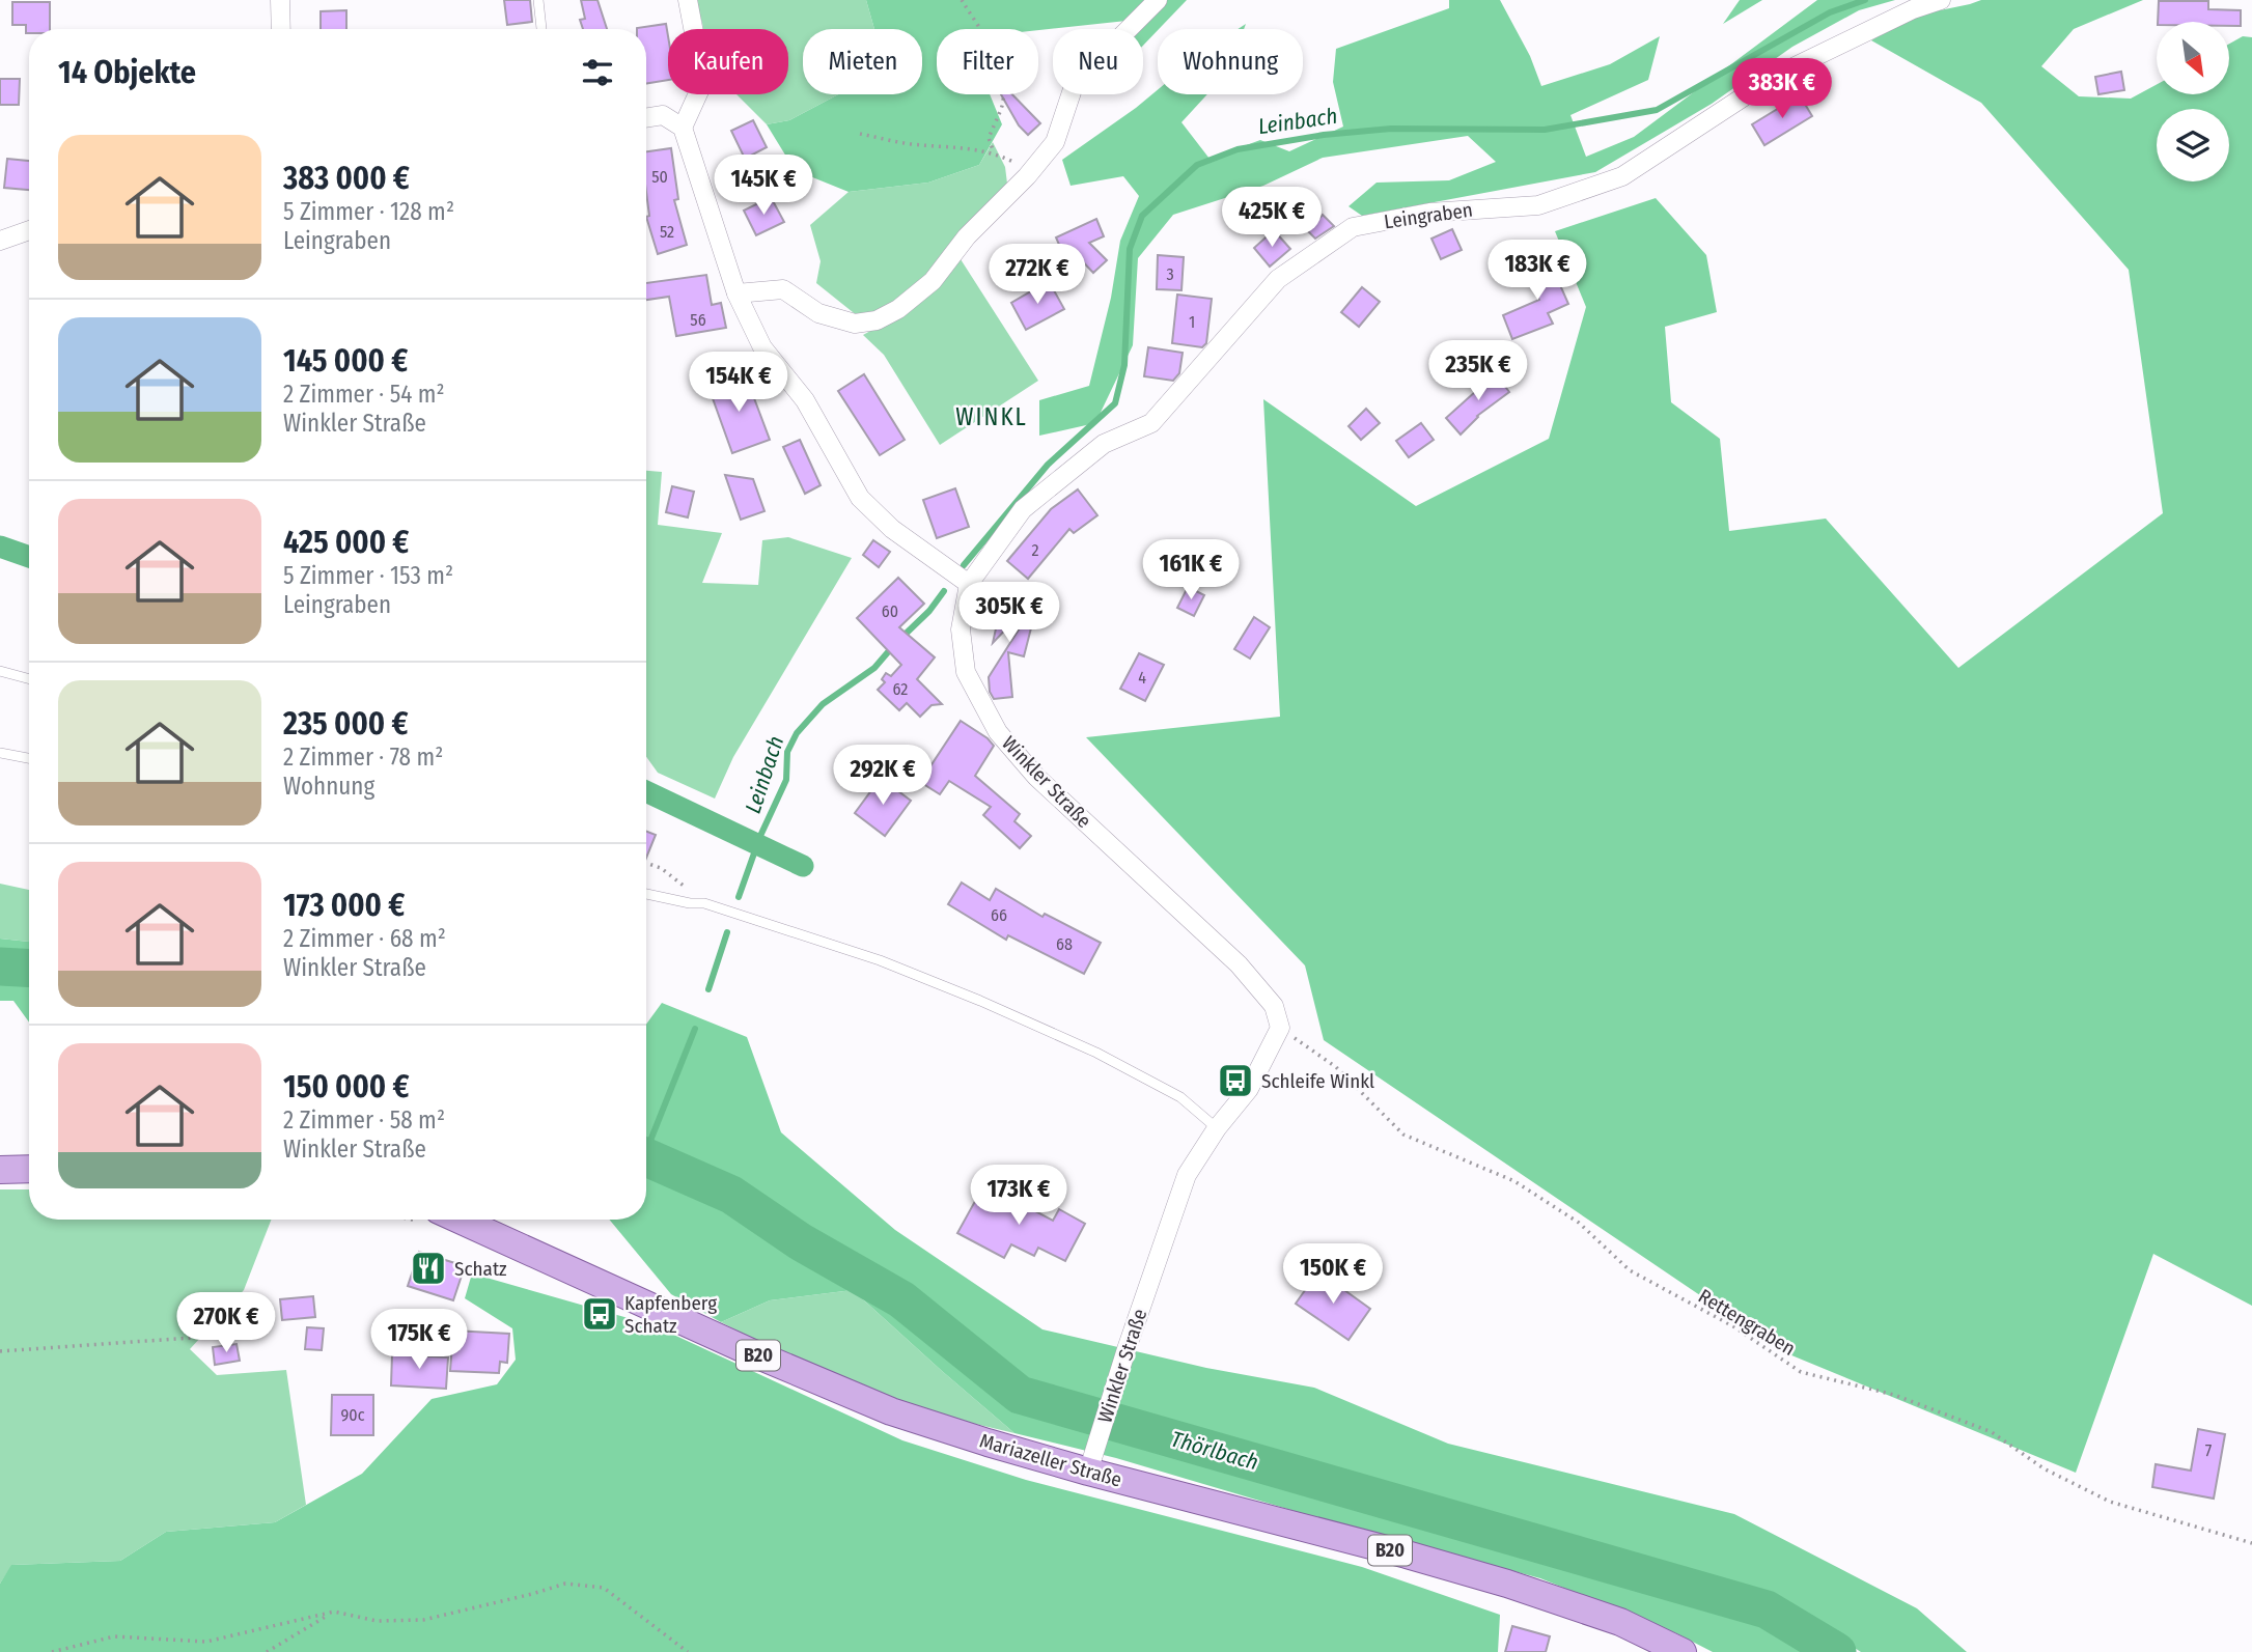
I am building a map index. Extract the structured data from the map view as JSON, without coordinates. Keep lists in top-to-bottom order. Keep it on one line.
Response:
{"streets":{"main road":["B20","Mariazeller Straße"],"street":["Leingraben","Winkler Straße"],"path":["Rettengraben"]},"crossings":[["Leingraben","Winkler Straße"],["Winkler Straße","Rettengraben"],["Winkler Straße","Mariazeller Straße"]],"districts":["WINKL"],"water":["Leinbach","Thörlbach"],"places":{"bus stop":["Schleife Winkl","Kapfenberg Schatz"],"restaurant":["Schatz"]},"house_numbers":["50","52","3","56","1","2","60","4","62","66","68","90c","7"],"north":"bottom right","page":{"chip":["Kaufen","Mieten","Filter","Neu","Wohnung"],"heading":"14 Objekte","price":["383K €","145K €","425K €","183K €","272K €","235K €","154K €","161K €","305K €","292K €","173K €","150K €","270K €","175K €"],"list":[{"name":"383 000 €","note":"5 Zimmer · 128 m² · Leingraben"},{"name":"145 000 €","note":"2 Zimmer · 54 m² · Winkler Straße"},{"name":"425 000 €","note":"5 Zimmer · 153 m² · Leingraben"},{"name":"235 000 €","note":"2 Zimmer · 78 m² · Wohnung"},{"name":"173 000 €","note":"2 Zimmer · 68 m² · Winkler Straße"},{"name":"150 000 €","note":"2 Zimmer · 58 m² · Winkler Straße"}]}}
